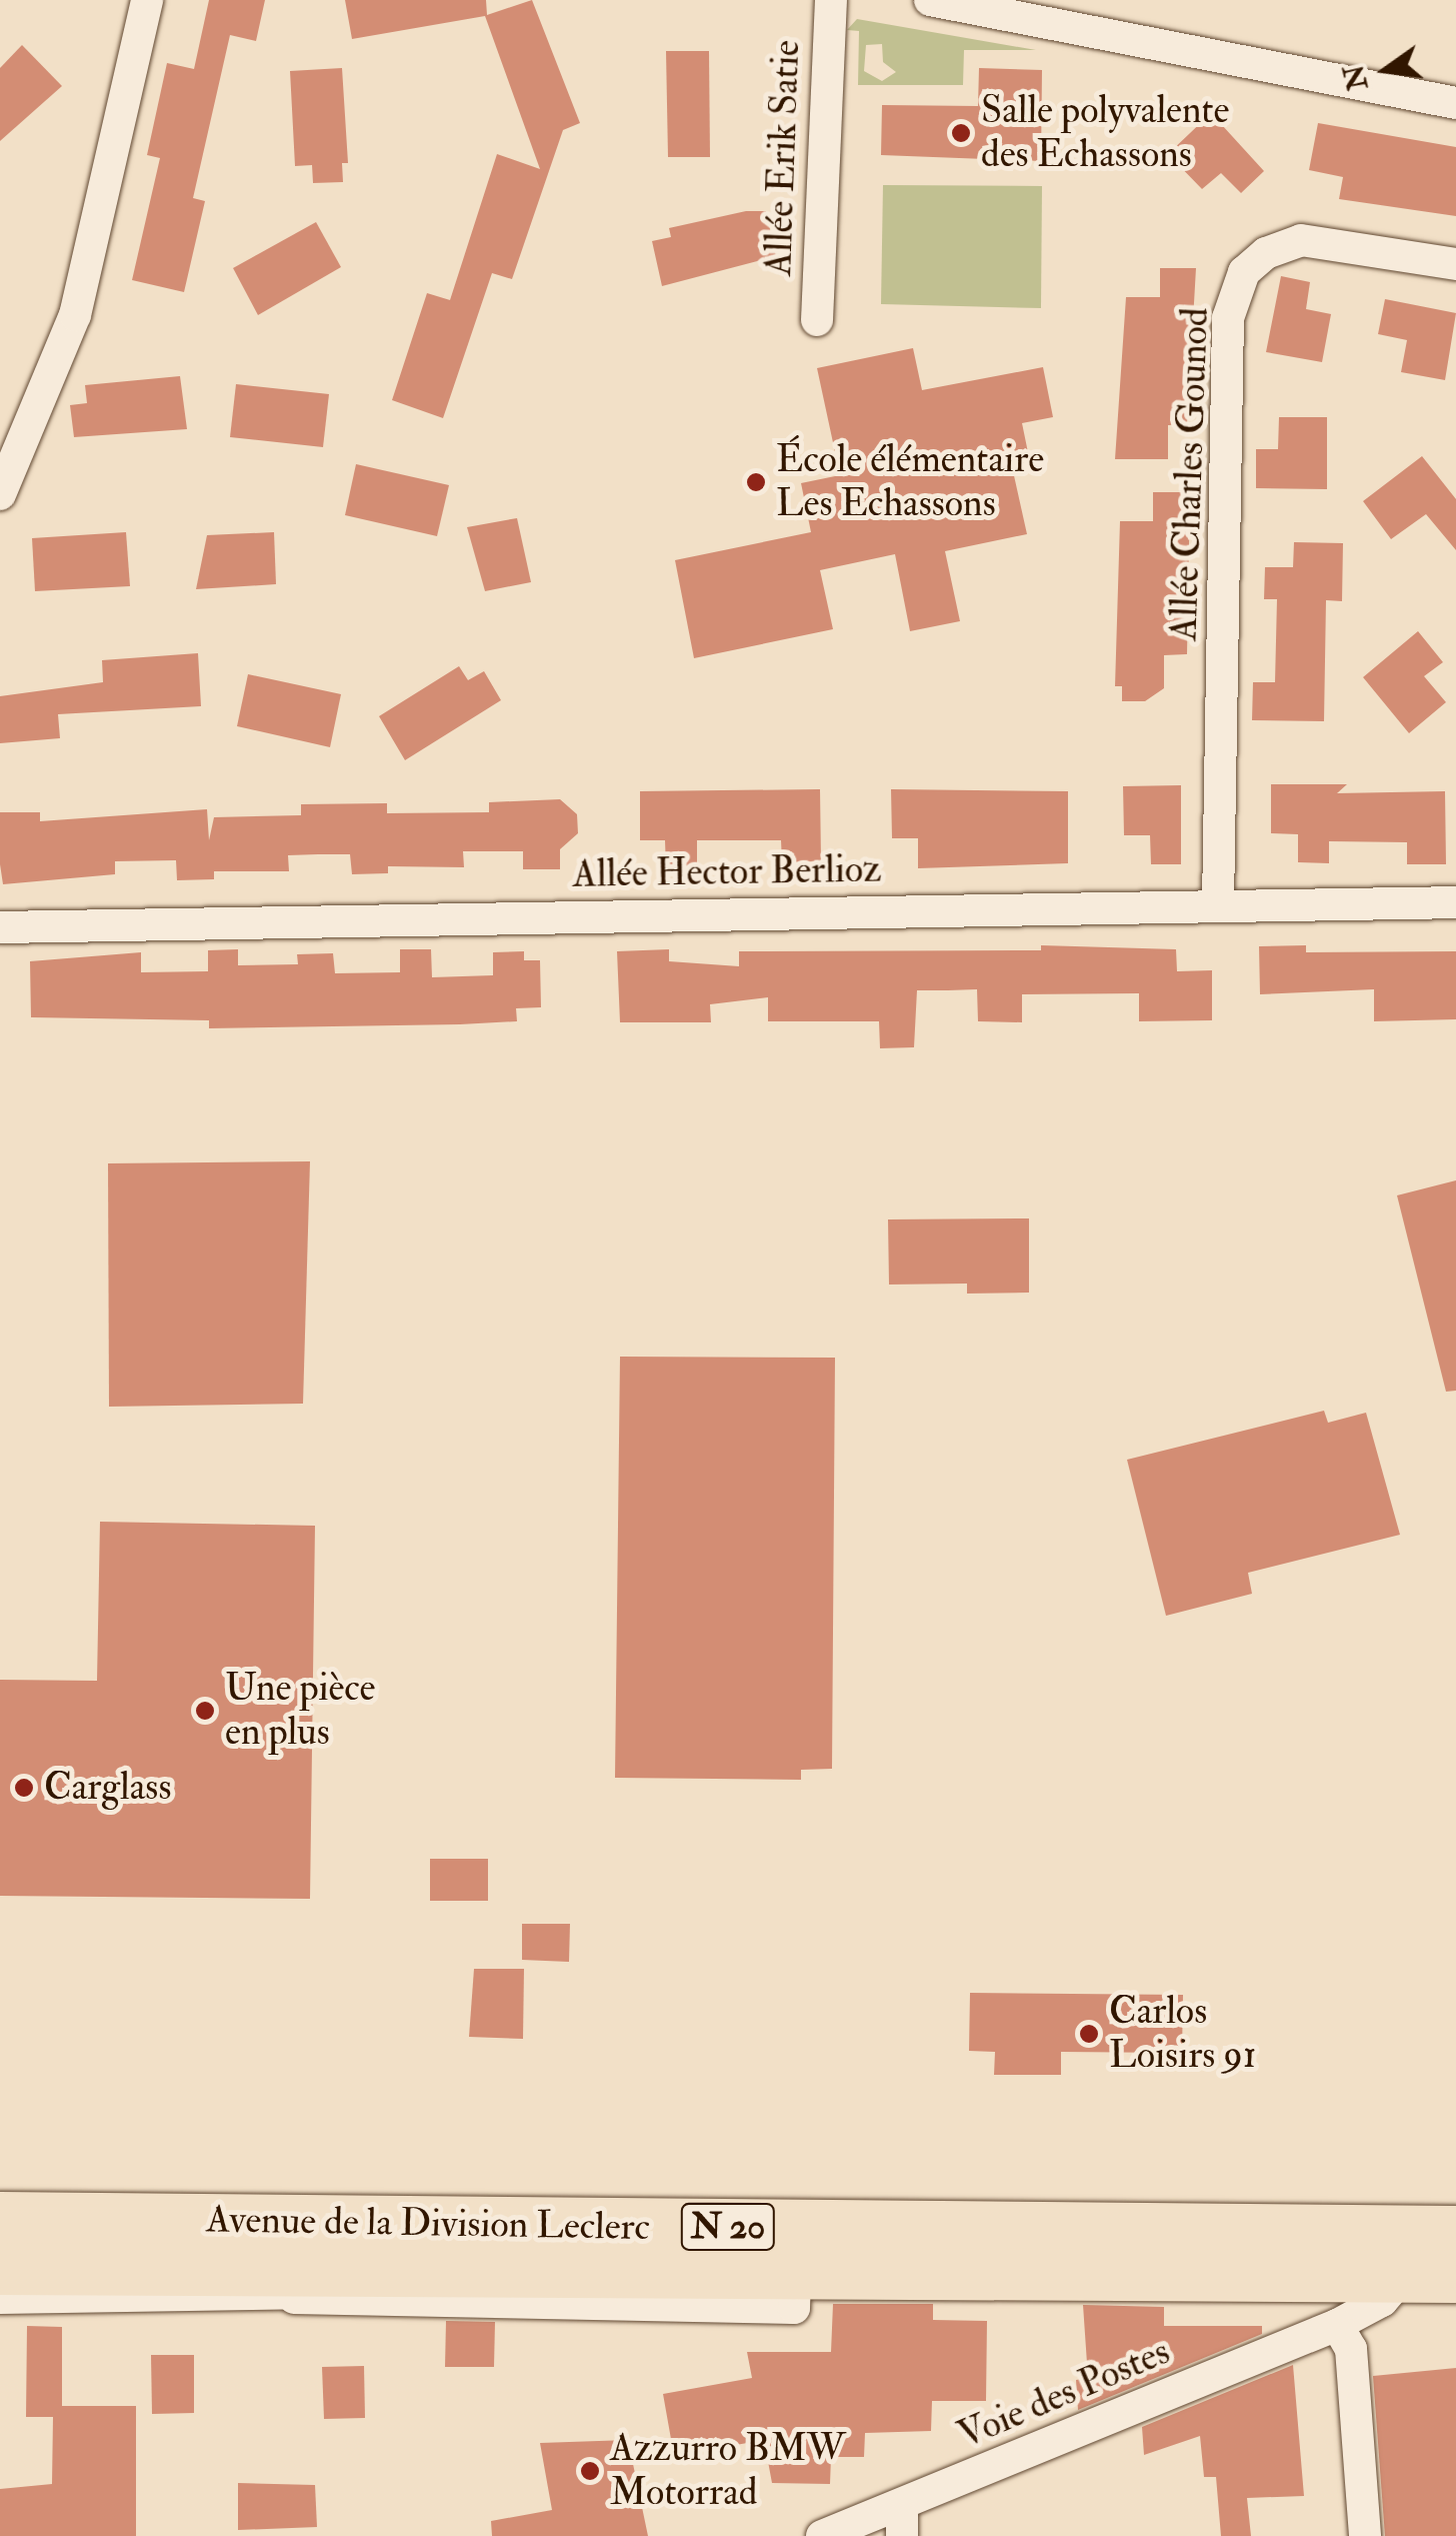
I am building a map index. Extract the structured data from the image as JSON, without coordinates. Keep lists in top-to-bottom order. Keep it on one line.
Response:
{"streets":{"main road":["Avenue de la Division Leclerc","N 20"],"street":["Allée Erik Satie","Allée Charles Gounod","Allée Hector Berlioz","Voie des Postes"]},"crossings":[["Allée Charles Gounod","Allée Hector Berlioz"],["Avenue de la Division Leclerc","Voie des Postes"]],"places":["Salle polyvalente des Echassons","École élémentaire Les Echassons","Une pièce en plus","Carglass","Carlos Loisirs 91","Azzurro BMW Motorrad"],"north":"left"}
